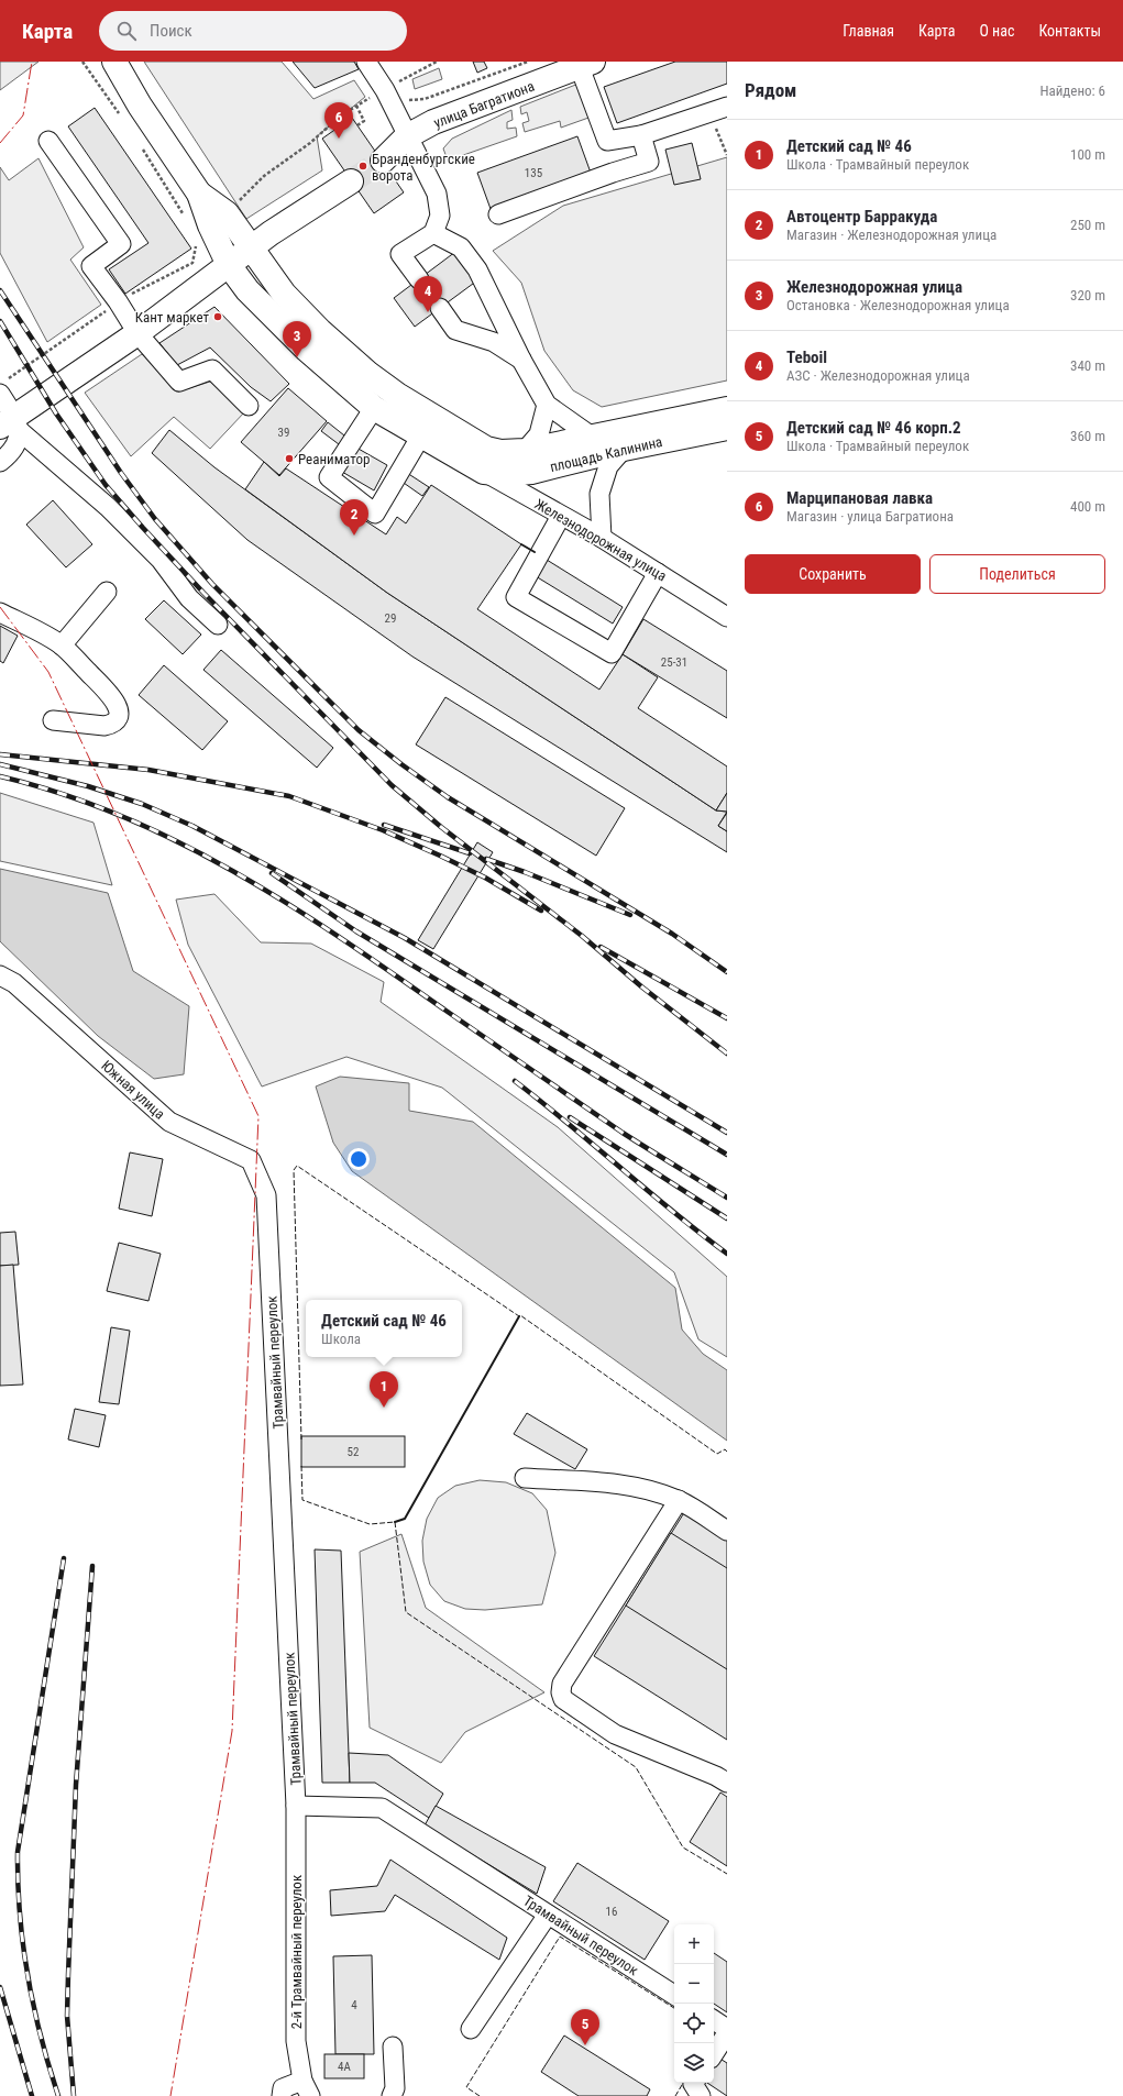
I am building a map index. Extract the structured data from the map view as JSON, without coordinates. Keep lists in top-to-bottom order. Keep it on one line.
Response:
{"streets":{"main road":["улица Багратиона","площадь Калинина","Железнодорожная улица"],"street":["Южная улица","Трамвайный переулок","2-й Трамвайный переулок"]},"crossings":[["площадь Калинина","Железнодорожная улица"],["Южная улица","Трамвайный переулок"],["Трамвайный переулок","2-й Трамвайный переулок"]],"places":["Бранденбургские ворота","Кант маркет","Реаниматор"],"house_numbers":["135","39","29","25-31","52","16","4","4А"],"page":{"header":"Карта","search":"Поиск","nav":["Главная","Карта","О нас","Контакты"],"heading":["Рядом","Найдено: 6"],"pins":["6","4","3","2","1","5"],"list":[{"mark":"1","name":"Детский сад № 46","note":"Школа · Трамвайный переулок","value":"100 m"},{"mark":"2","name":"Автоцентр Барракуда","note":"Магазин · Железнодорожная улица","value":"250 m"},{"mark":"3","name":"Железнодорожная улица","note":"Остановка · Железнодорожная улица","value":"320 m"},{"mark":"4","name":"Teboil","note":"АЗС · Железнодорожная улица","value":"340 m"},{"mark":"5","name":"Детский сад № 46 корп.2","note":"Школа · Трамвайный переулок","value":"360 m"},{"mark":"6","name":"Марципановая лавка","note":"Магазин · улица Багратиона","value":"400 m"}],"buttons":["Сохранить","Поделиться"],"popup":["Детский сад № 46","Школа"],"map_buttons":["+","−"]}}
